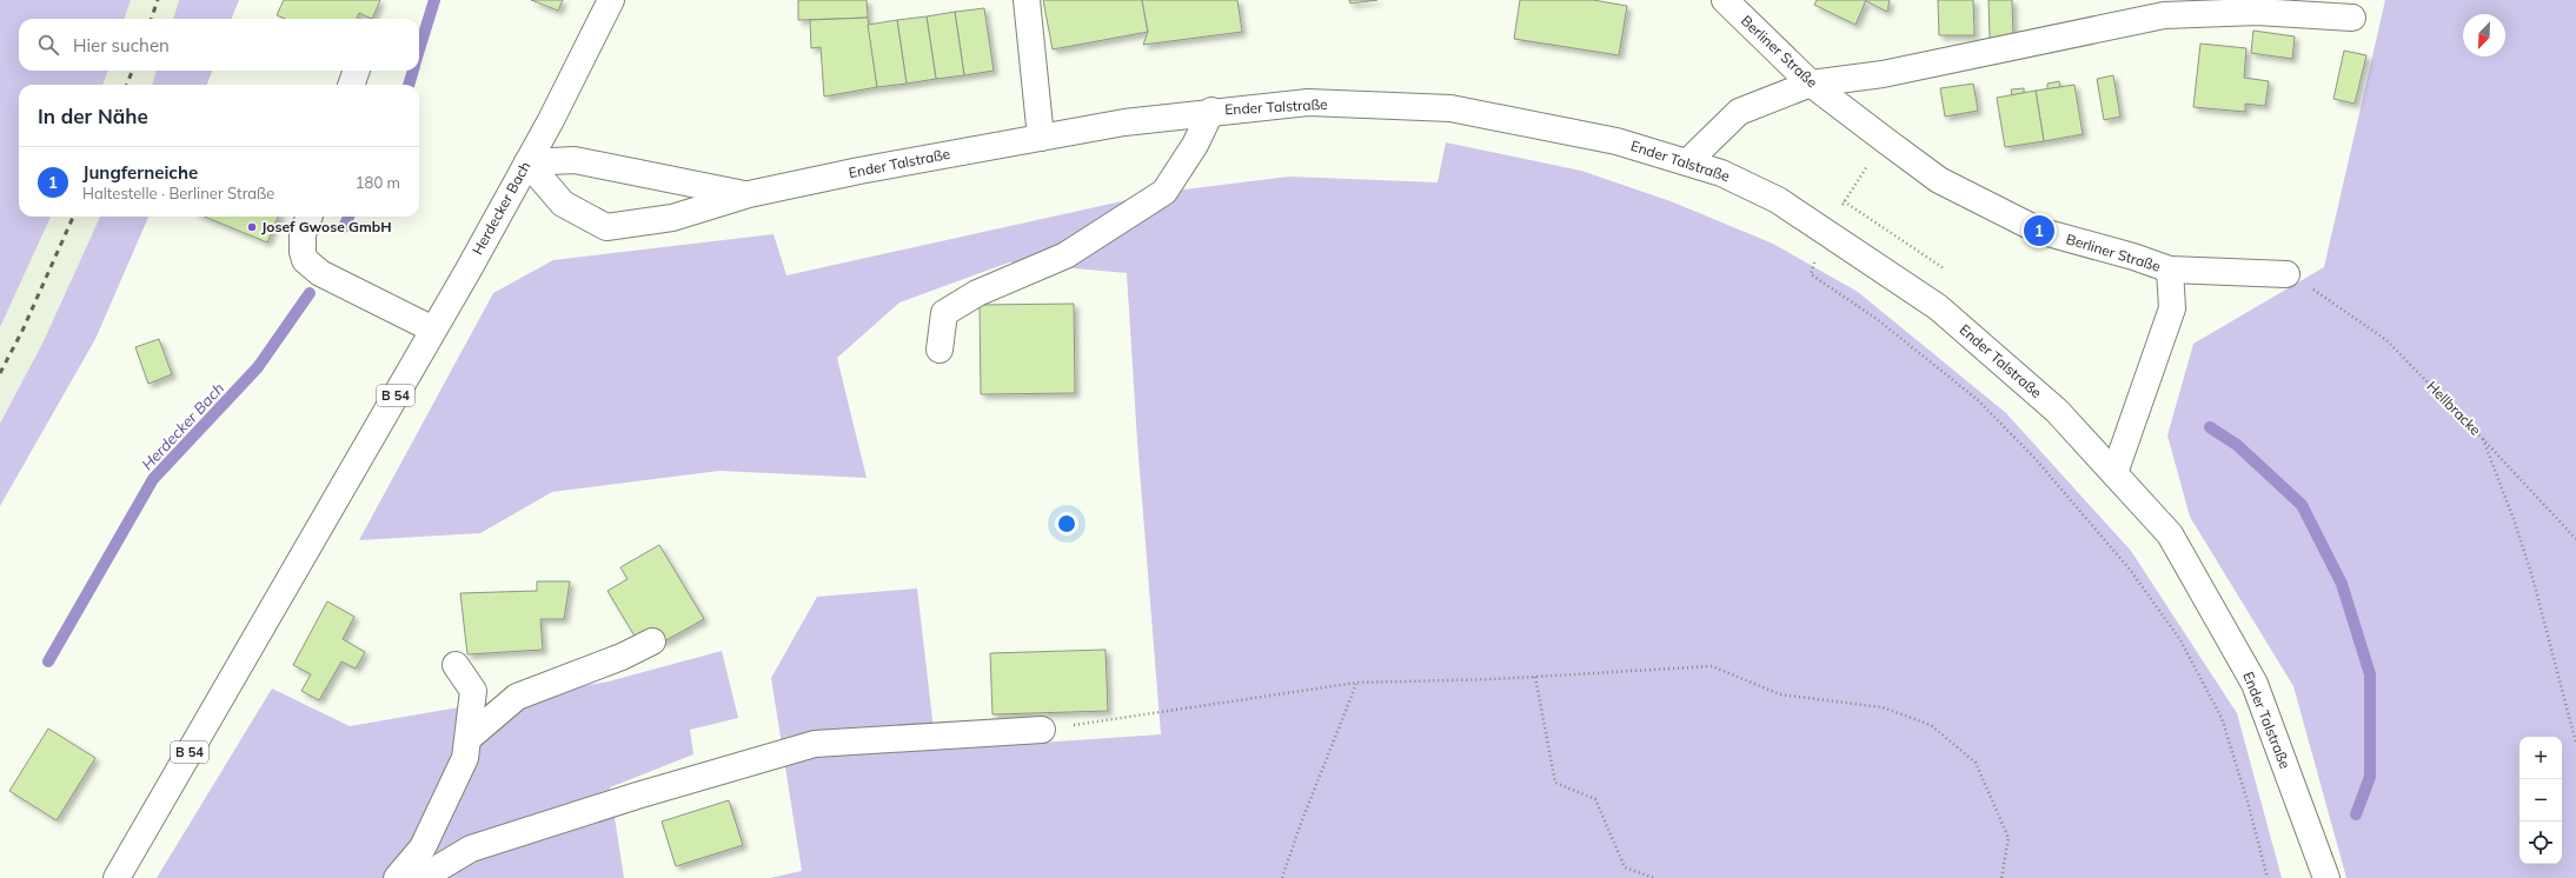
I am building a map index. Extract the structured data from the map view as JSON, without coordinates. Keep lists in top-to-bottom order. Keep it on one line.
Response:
{"streets":{"main road":["Berliner Straße","Ender Talstraße","Herdecker Bach","B 54"],"path":["Hellbracke"]},"crossings":[["Berliner Straße","Ender Talstraße"],["Ender Talstraße","Herdecker Bach"]],"water":["Herdecker Bach"],"places":["Josef Gwose GmbH"],"north":"bottom left","page":{"search":"Hier suchen","heading":"In der Nähe","list":[{"mark":"1","name":"Jungferneiche","note":"Haltestelle · Berliner Straße","value":"180 m"}],"pins":"1","map_buttons":["+","−"]}}
